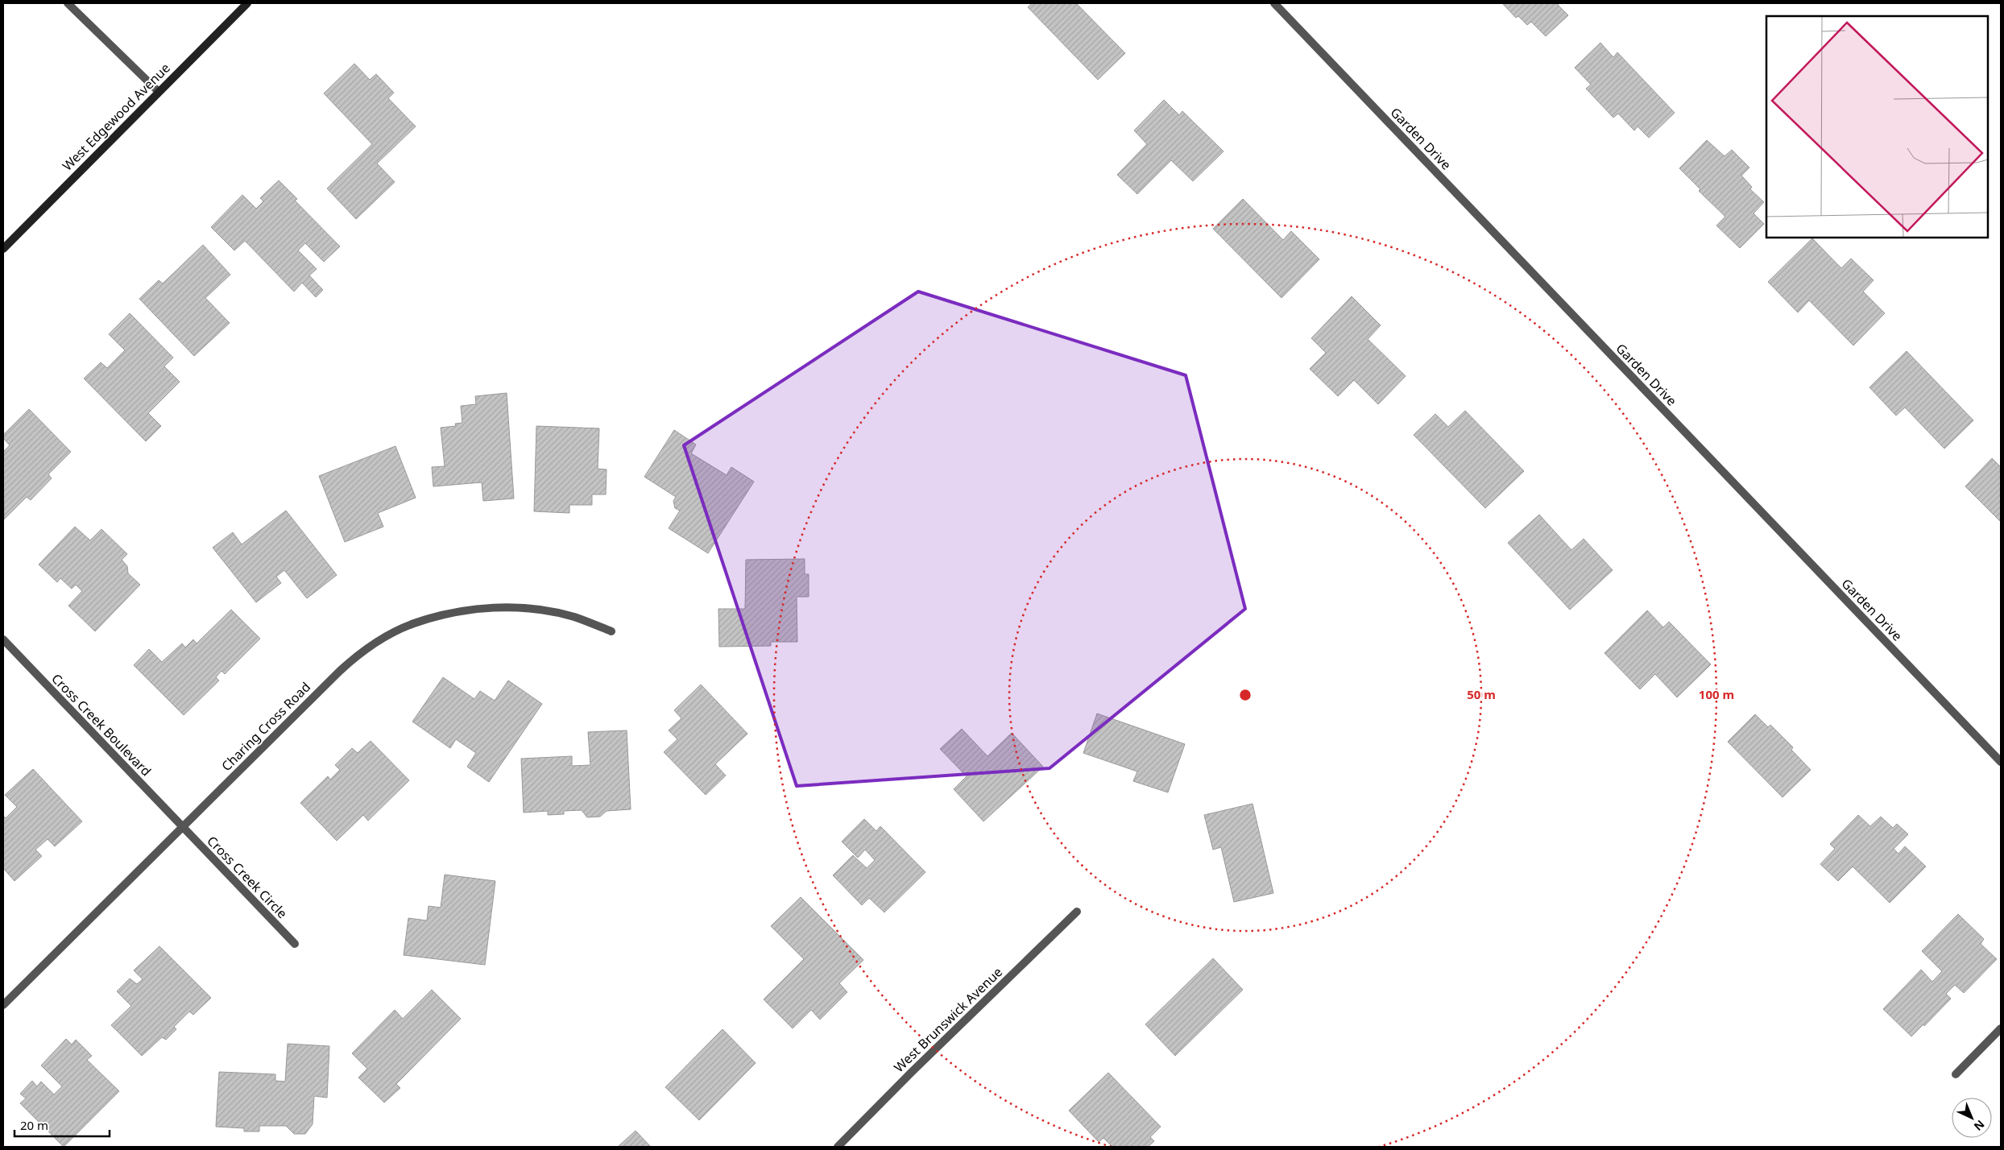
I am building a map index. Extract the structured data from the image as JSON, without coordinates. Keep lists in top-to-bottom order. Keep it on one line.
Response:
{"streets":{"main road":["West Edgewood Avenue"],"street":["Garden Drive","Cross Creek Boulevard","Charing Cross Road","Cross Creek Circle","West Brunswick Avenue"]},"crossings":[["Cross Creek Boulevard","Charing Cross Road"],["Cross Creek Boulevard","Cross Creek Circle"],["Charing Cross Road","Cross Creek Circle"]],"scale_bar":"20 m","north":"bottom right","rings":["50 m","100 m"]}
